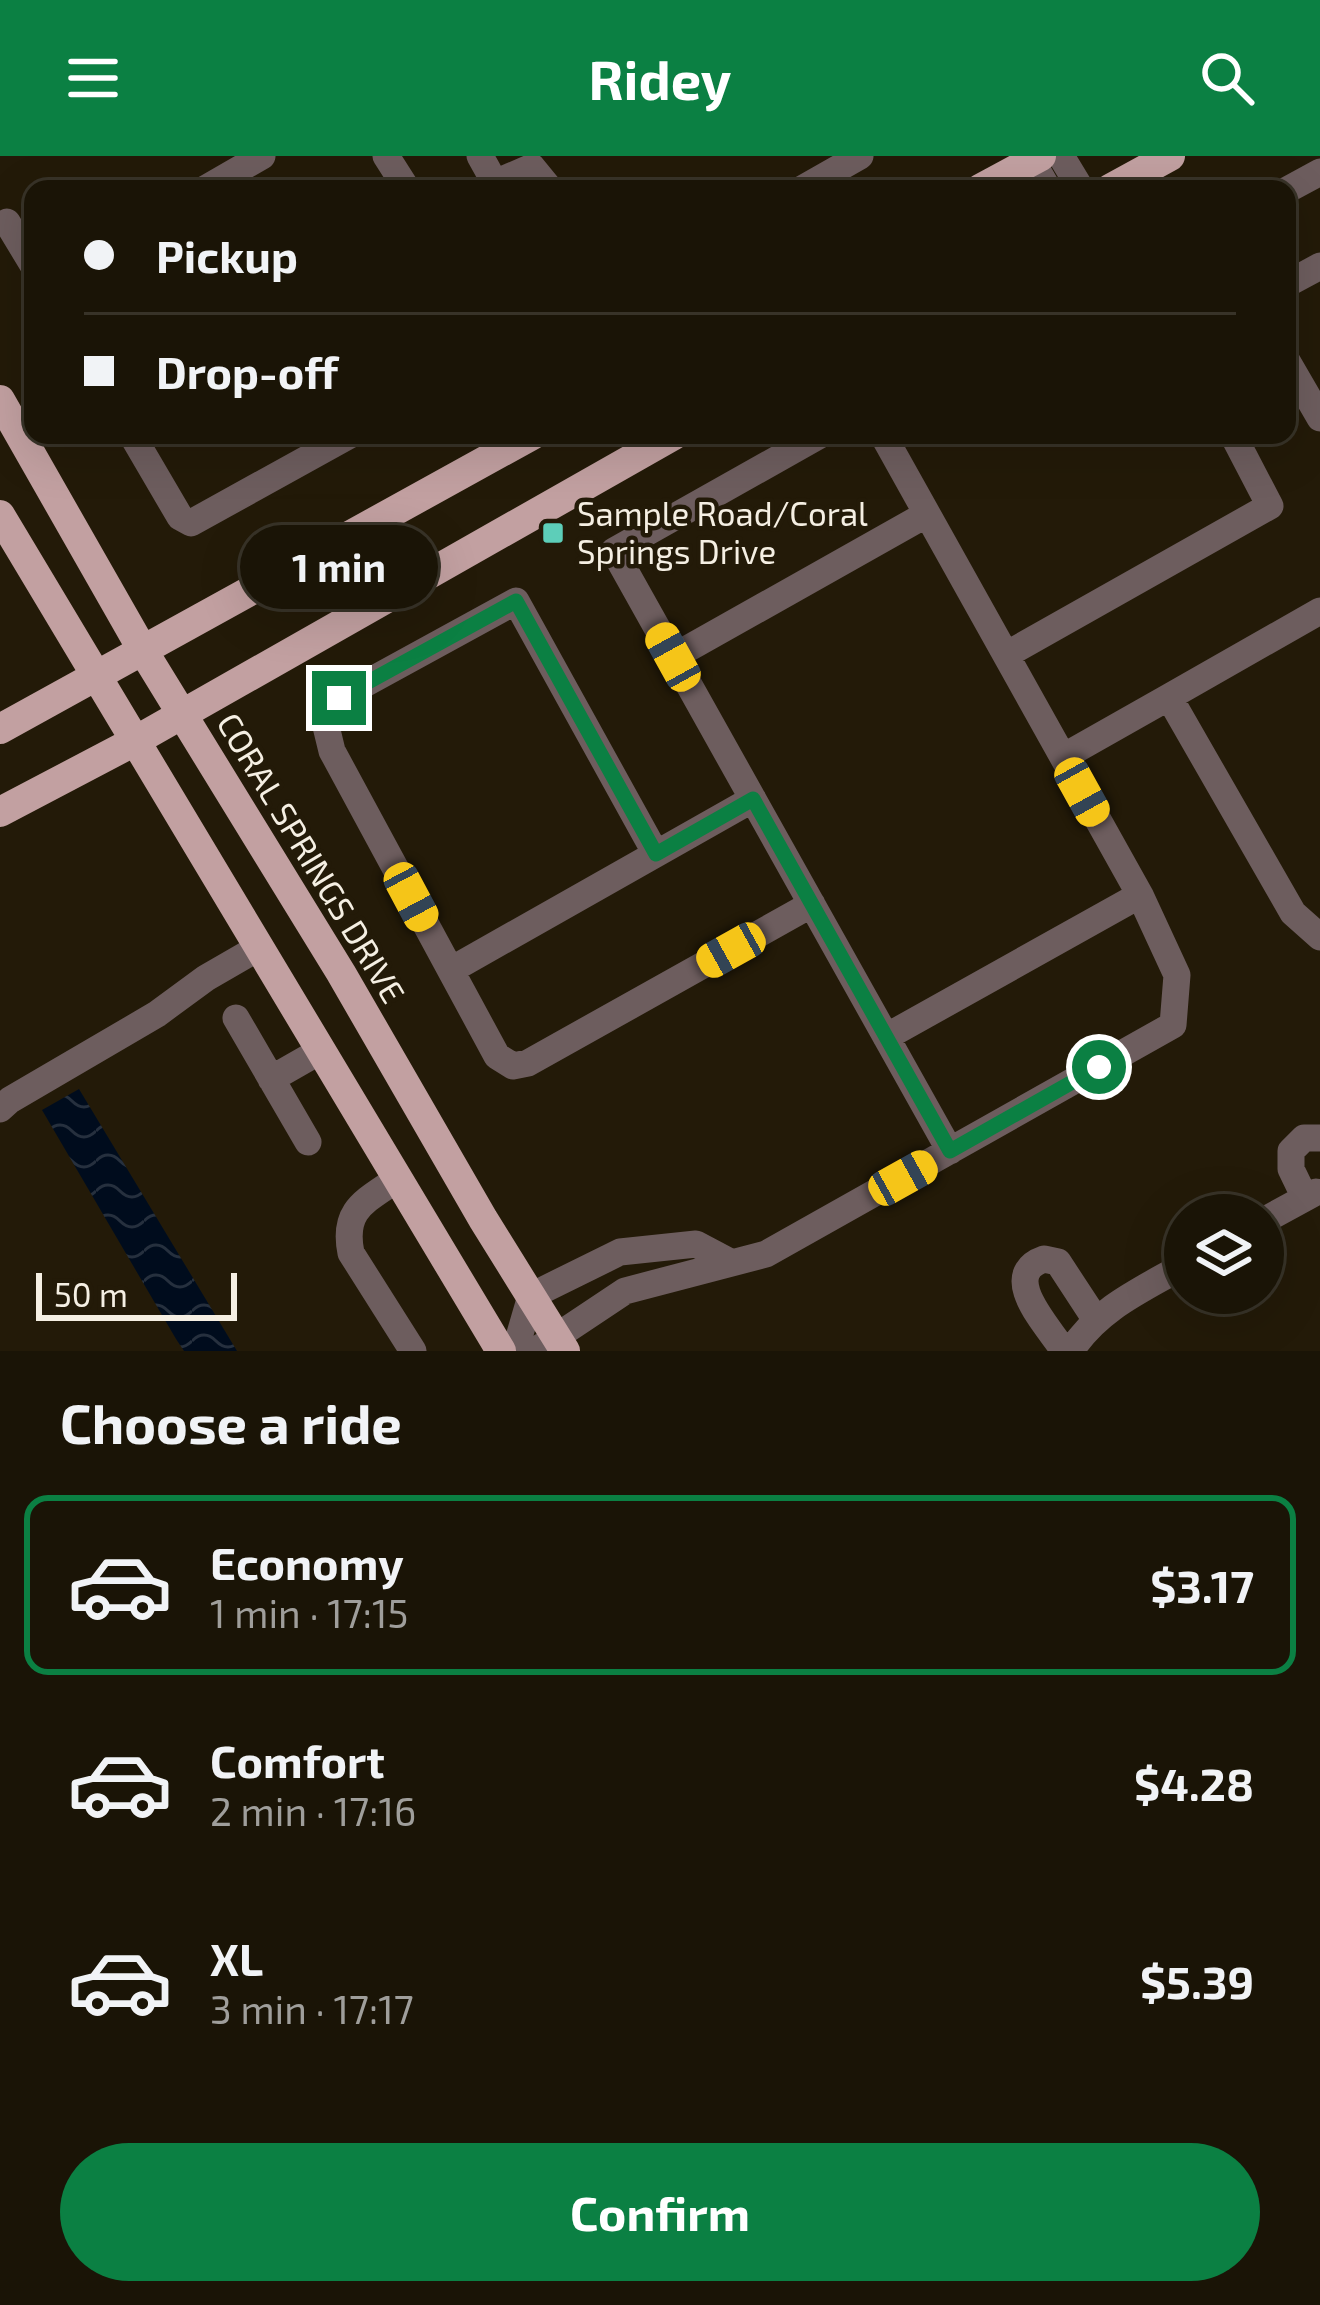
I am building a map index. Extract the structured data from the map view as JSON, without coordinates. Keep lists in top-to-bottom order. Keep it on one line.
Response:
{"streets":{"main road":["CORAL SPRINGS DRIVE"]},"places":{"transit":["Sample Road/Coral Springs Drive"]},"scale_bar":"50 m","page":{"header":"Ridey","banner":["Pickup","Drop-off"],"bubble":"1 min","scale":"50 m","heading":"Choose a ride","list":[{"name":"Economy","note":"1 min · 17:15","value":"$3.17"},{"name":"Comfort","note":"2 min · 17:16","value":"$4.28"},{"name":"XL","note":"3 min · 17:17","value":"$5.39"}],"buttons":"Confirm"}}
